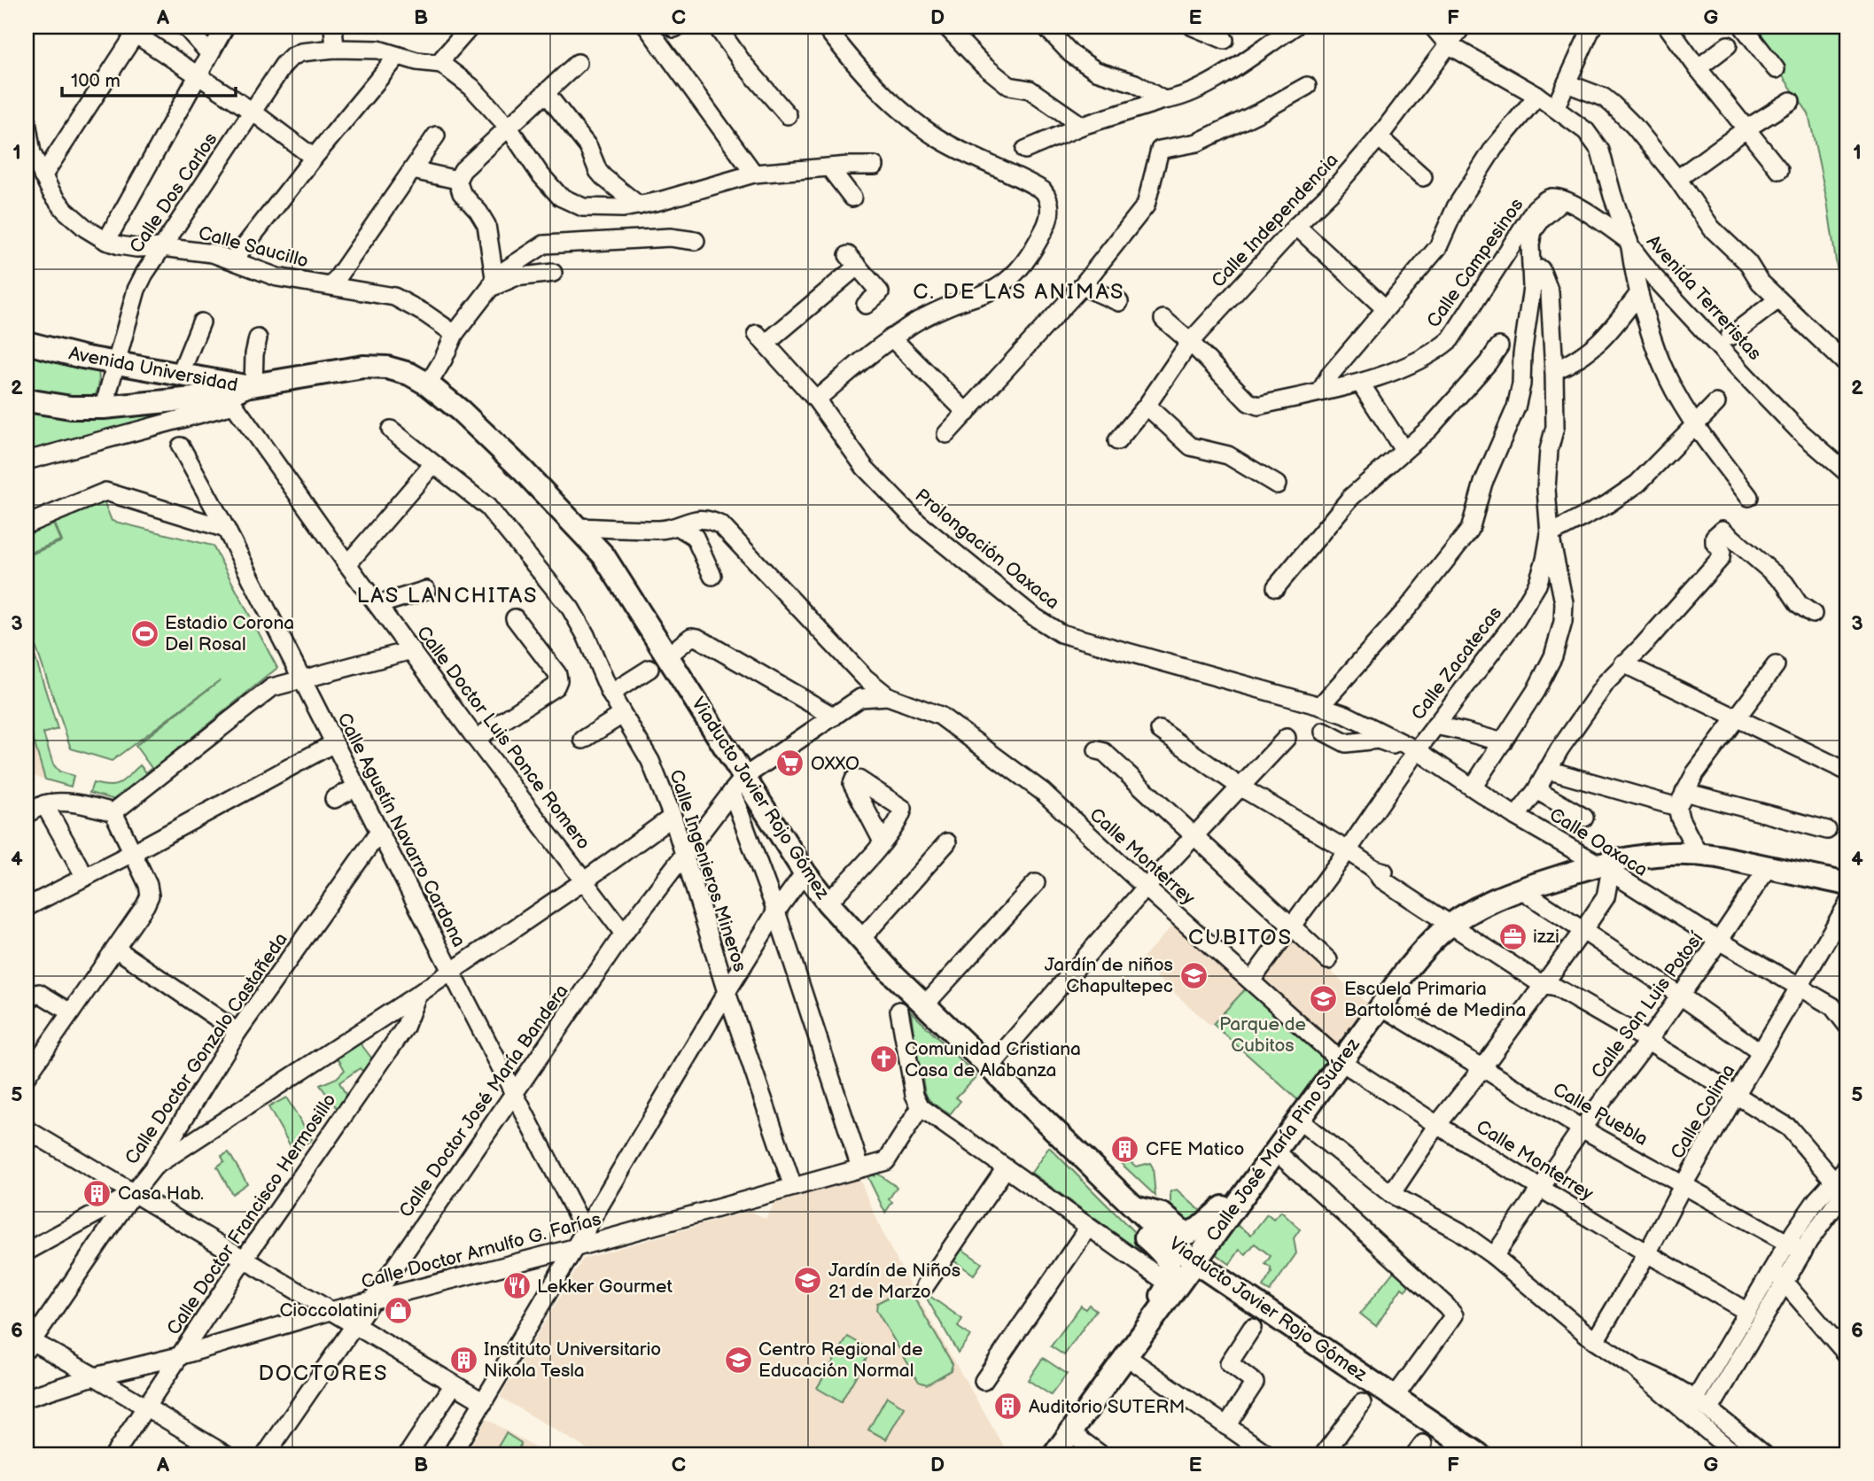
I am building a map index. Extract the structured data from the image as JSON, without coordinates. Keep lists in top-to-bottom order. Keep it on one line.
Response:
{"streets":{"main road":["Avenida Universidad","Viaducto Javier Rojo Gómez","Calle José María Pino Suárez"],"street":["Calle Dos Carlos","Calle Independencia","Calle Saucillo","Calle Campesinos","Avenida Terreristas","Prolongación Oaxaca","Calle Zacatecas","Calle Doctor Luis Ponce Romero","Calle Agustín Navarro Cardona","Calle Oaxaca","Calle Monterrey","Calle Ingenieros Mineros","Calle San Luis Potosí","Calle Doctor Gonzalo Castañeda","Calle Doctor José María Bandera","Calle Colima","Calle Puebla","Calle Doctor Francisco Hermosillo","Calle Doctor Arnulfo G. Farías"]},"crossings":[["Calle Dos Carlos","Calle Saucillo"],["Calle Dos Carlos","Avenida Universidad"],["Calle Independencia","Calle Campesinos"],["Calle Independencia","Avenida Terreristas"],["Avenida Universidad","Calle Doctor Luis Ponce Romero"],["Avenida Universidad","Viaducto Javier Rojo Gómez"],["Prolongación Oaxaca","Calle Oaxaca"],["Calle Zacatecas","Calle Oaxaca"],["Calle Zacatecas","Calle Monterrey"],["Calle Doctor Luis Ponce Romero","Viaducto Javier Rojo Gómez"],["Calle Doctor Luis Ponce Romero","Calle Doctor José María Bandera"],["Viaducto Javier Rojo Gómez","Calle Monterrey"],["Viaducto Javier Rojo Gómez","Calle Doctor José María Bandera"],["Viaducto Javier Rojo Gómez","Calle José María Pino Suárez"],["Calle Agustín Navarro Cardona","Calle Doctor Gonzalo Castañeda"],["Calle Agustín Navarro Cardona","Calle Doctor José María Bandera"],["Calle Oaxaca","Calle San Luis Potosí"],["Calle Oaxaca","Calle Colima"],["Calle Oaxaca","Calle José María Pino Suárez"],["Calle Monterrey","Calle San Luis Potosí"],["Calle Monterrey","Calle Doctor José María Bandera"],["Calle Monterrey","Calle Colima"],["Calle Monterrey","Calle José María Pino Suárez"],["Calle Ingenieros Mineros","Calle Doctor José María Bandera"],["Calle Ingenieros Mineros","Calle Doctor Arnulfo G. Farías"],["Calle San Luis Potosí","Calle Puebla"],["Calle San Luis Potosí","Calle José María Pino Suárez"],["Calle Doctor José María Bandera","Calle Doctor Arnulfo G. Farías"],["Calle Colima","Calle Puebla"],["Calle Puebla","Calle José María Pino Suárez"],["Calle Doctor Francisco Hermosillo","Calle Doctor Arnulfo G. Farías"]],"districts":["C. DE LAS ANIMAS","LAS LANCHITAS","CUBITOS","DOCTORES"],"parks":["Parque de Cubitos"],"places":{"sports":["Estadio Corona Del Rosal"],"supermarket":["OXXO"],"office":["izzi"],"school or university":["Jardín de niños Chapultepec","Escuela Primaria Bartolomé de Medina","Jardín de Niños 21 de Marzo","Centro Regional de Educación Normal"],"church":["Comunidad Cristiana Casa de Alabanza"],"building":["CFE Matico","Casa Hab.","Instituto Universitario Nikola Tesla","Auditorio SUTERM"],"restaurant":["Lekker Gourmet"],"shop":["Cioccolatini"]},"scale_bar":"100 m","grid":{"columns":["A","B","C","D","E","F","G"],"rows":["1","2","3","4","5","6"]}}
